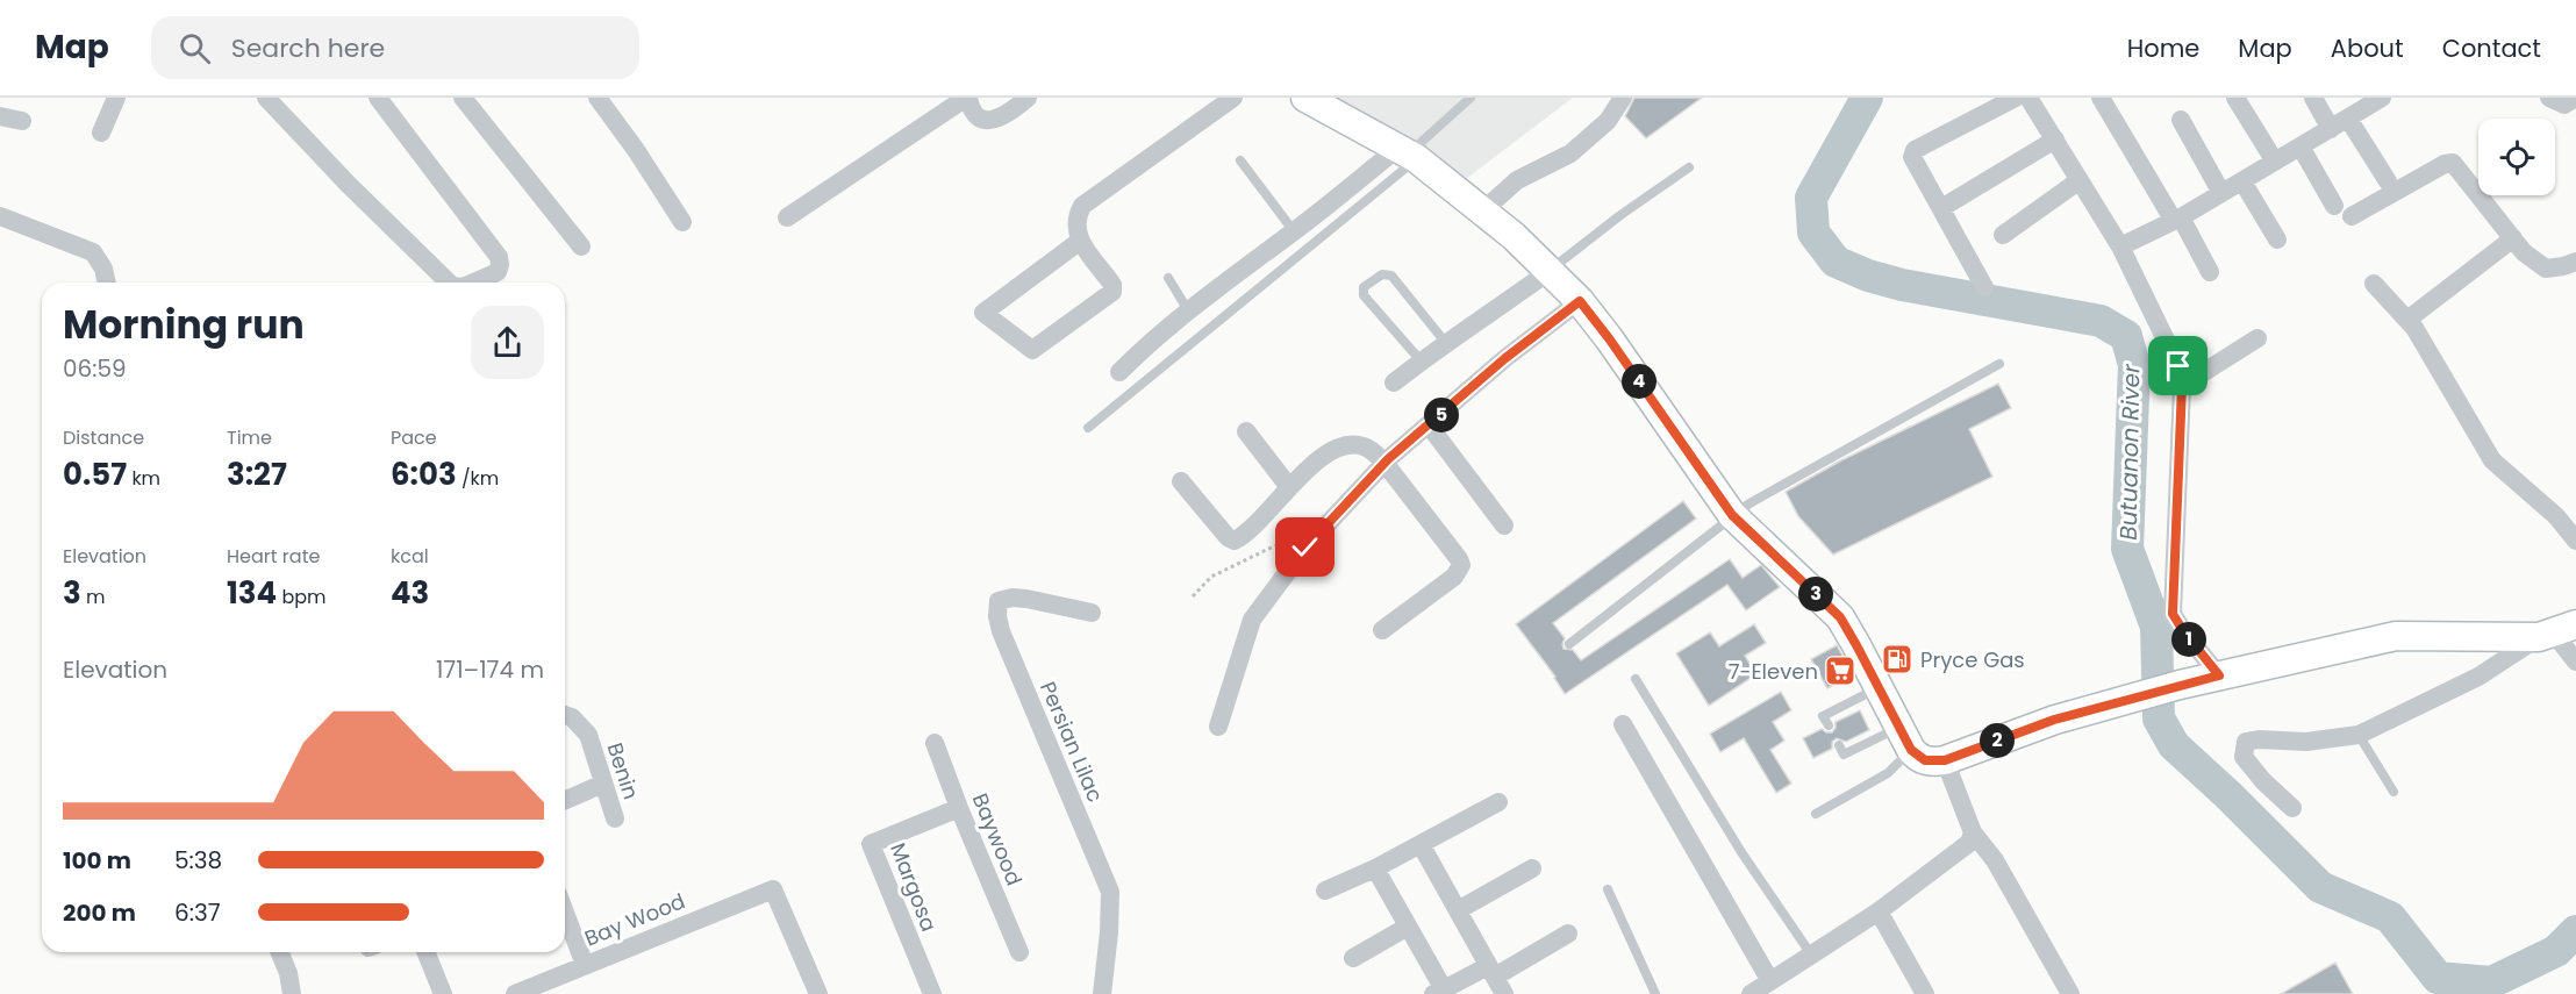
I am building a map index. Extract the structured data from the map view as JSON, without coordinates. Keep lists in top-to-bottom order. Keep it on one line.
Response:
{"streets":{"street":["Persian Lilac","Benin","Baywood","Margosa","Bay Wood"]},"crossings":[["Baywood","Margosa"]],"water":["Butuanon River"],"places":{"fuel station":["Pryce Gas"],"supermarket":["7-Eleven"]},"page":{"header":"Map","search":"Search here","nav":["Home","Map","About","Contact"],"heading":["Morning run","06:59"],"pins":["4","5","3","1","2"],"stats":[["Distance","0.57 km"],["Time","3:27"],["Pace","6:03 /km"],["Elevation","3 m"],["Heart rate","134 bpm"],["kcal","43"]],"chart":["Elevation","171–174 m"],"list":[{"name":"100 m","note":"5:38"},{"name":"200 m","note":"6:37"}]}}
